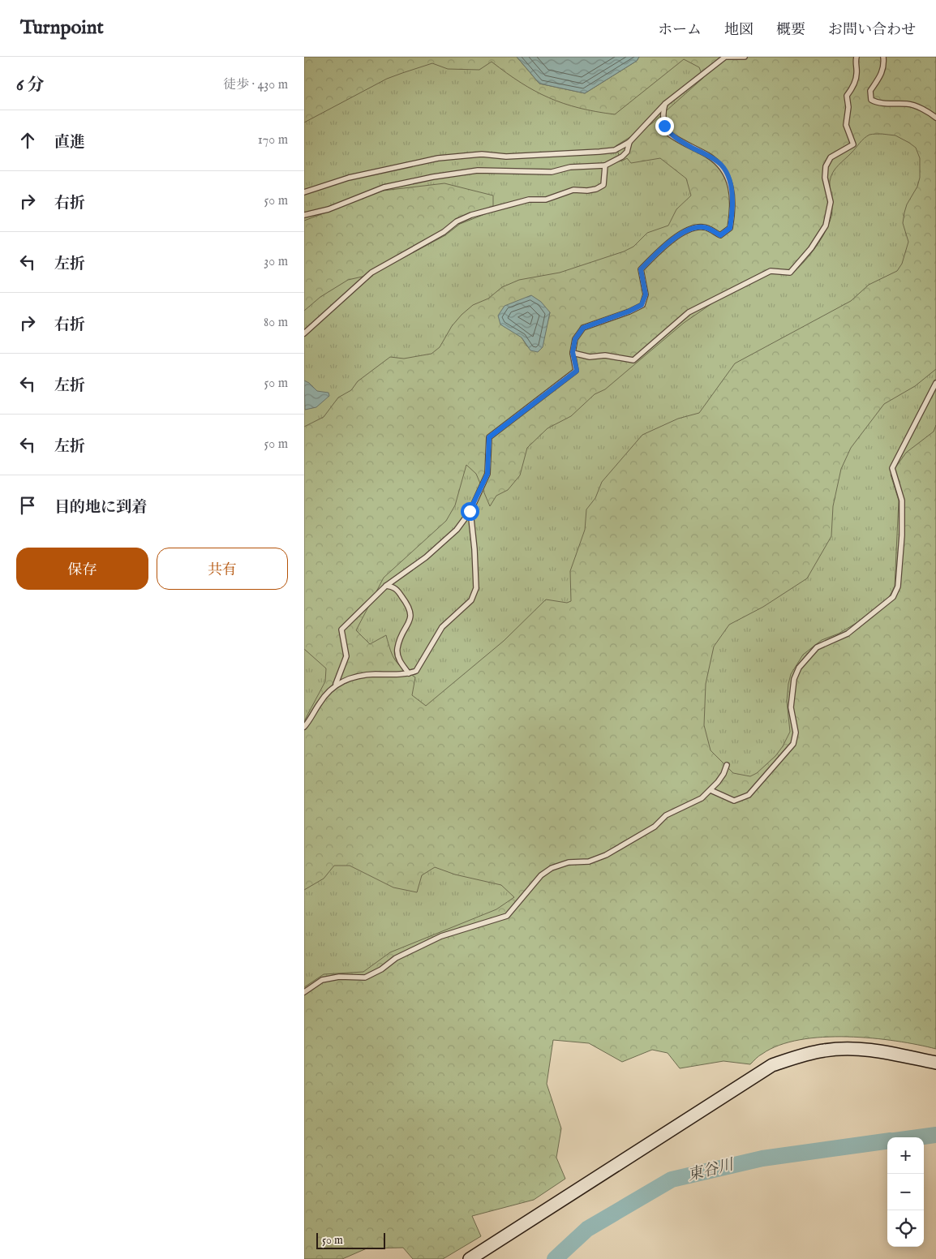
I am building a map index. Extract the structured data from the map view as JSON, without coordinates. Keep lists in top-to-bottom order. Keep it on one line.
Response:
{"water":["東谷川"],"scale_bar":"50 m","page":{"header":"Turnpoint","nav":["ホーム","地図","概要","お問い合わせ"],"heading":["6 分","徒歩 · 430 m"],"list":[["直進","170 m"],["右折","50 m"],["左折","30 m"],["右折","80 m"],["左折","50 m"],["左折","50 m"],"目的地に到着"],"buttons":["保存","共有"],"map_buttons":["+","−"],"scale":"50 m"}}
